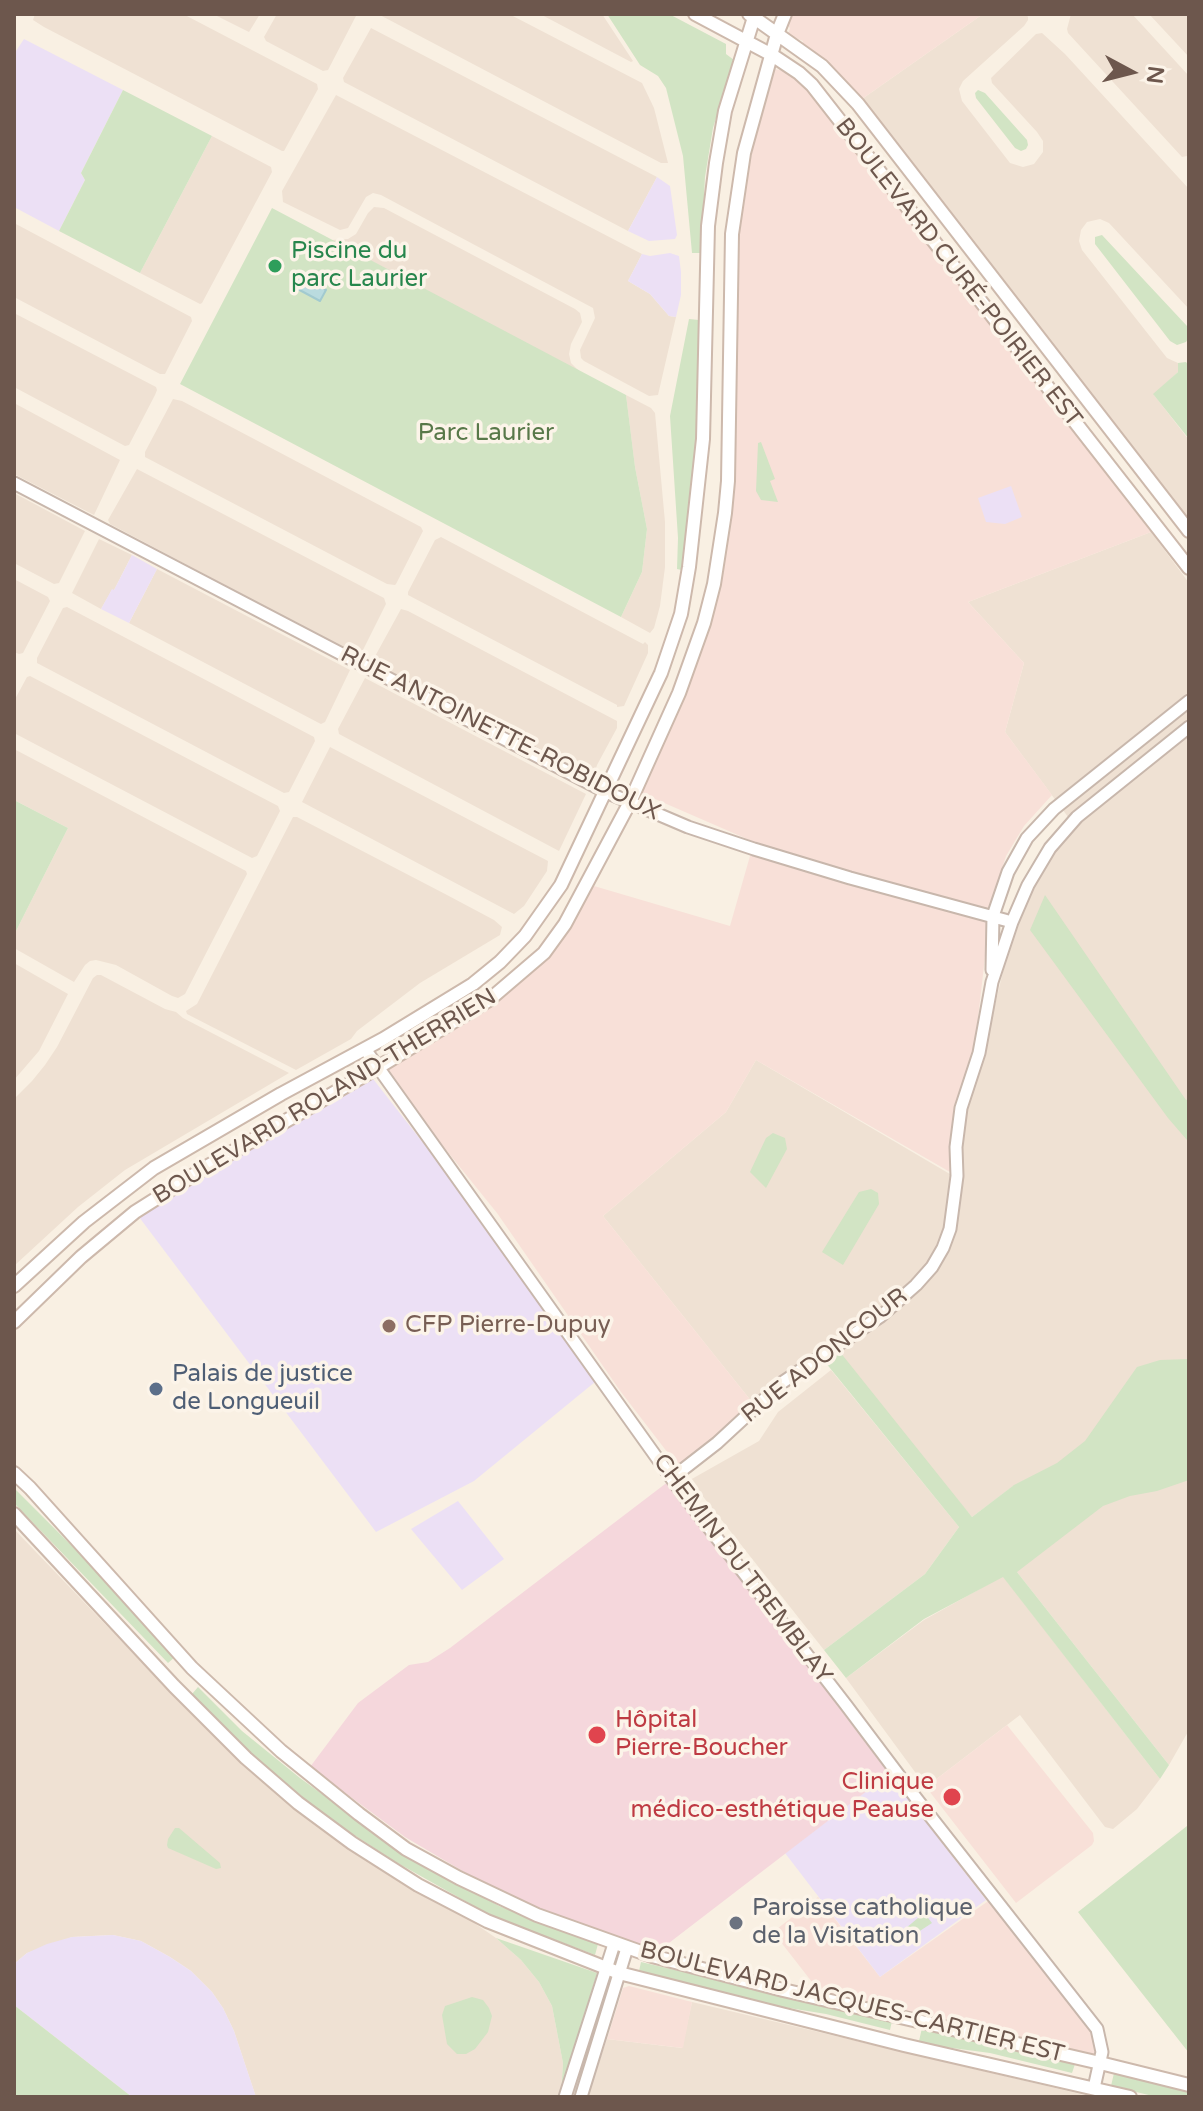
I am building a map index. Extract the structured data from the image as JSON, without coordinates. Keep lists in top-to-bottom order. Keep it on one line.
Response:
{"streets":{"main road":["BOULEVARD CURÉ-POIRIER EST","BOULEVARD ROLAND-THERRIEN","BOULEVARD JACQUES-CARTIER EST"],"street":["RUE ANTOINETTE-ROBIDOUX","RUE ADONCOUR","CHEMIN DU TREMBLAY"]},"crossings":[["BOULEVARD CURÉ-POIRIER EST","BOULEVARD ROLAND-THERRIEN"],["RUE ANTOINETTE-ROBIDOUX","BOULEVARD ROLAND-THERRIEN"],["RUE ANTOINETTE-ROBIDOUX","RUE ADONCOUR"],["BOULEVARD ROLAND-THERRIEN","CHEMIN DU TREMBLAY"],["RUE ADONCOUR","CHEMIN DU TREMBLAY"],["CHEMIN DU TREMBLAY","BOULEVARD JACQUES-CARTIER EST"]],"parks":["Parc Laurier"],"places":["Piscine du parc Laurier","CFP Pierre-Dupuy","Palais de justice de Longueuil","Hôpital Pierre-Boucher","Clinique médico-esthétique Peause","Paroisse catholique de la Visitation"],"north":"right"}
